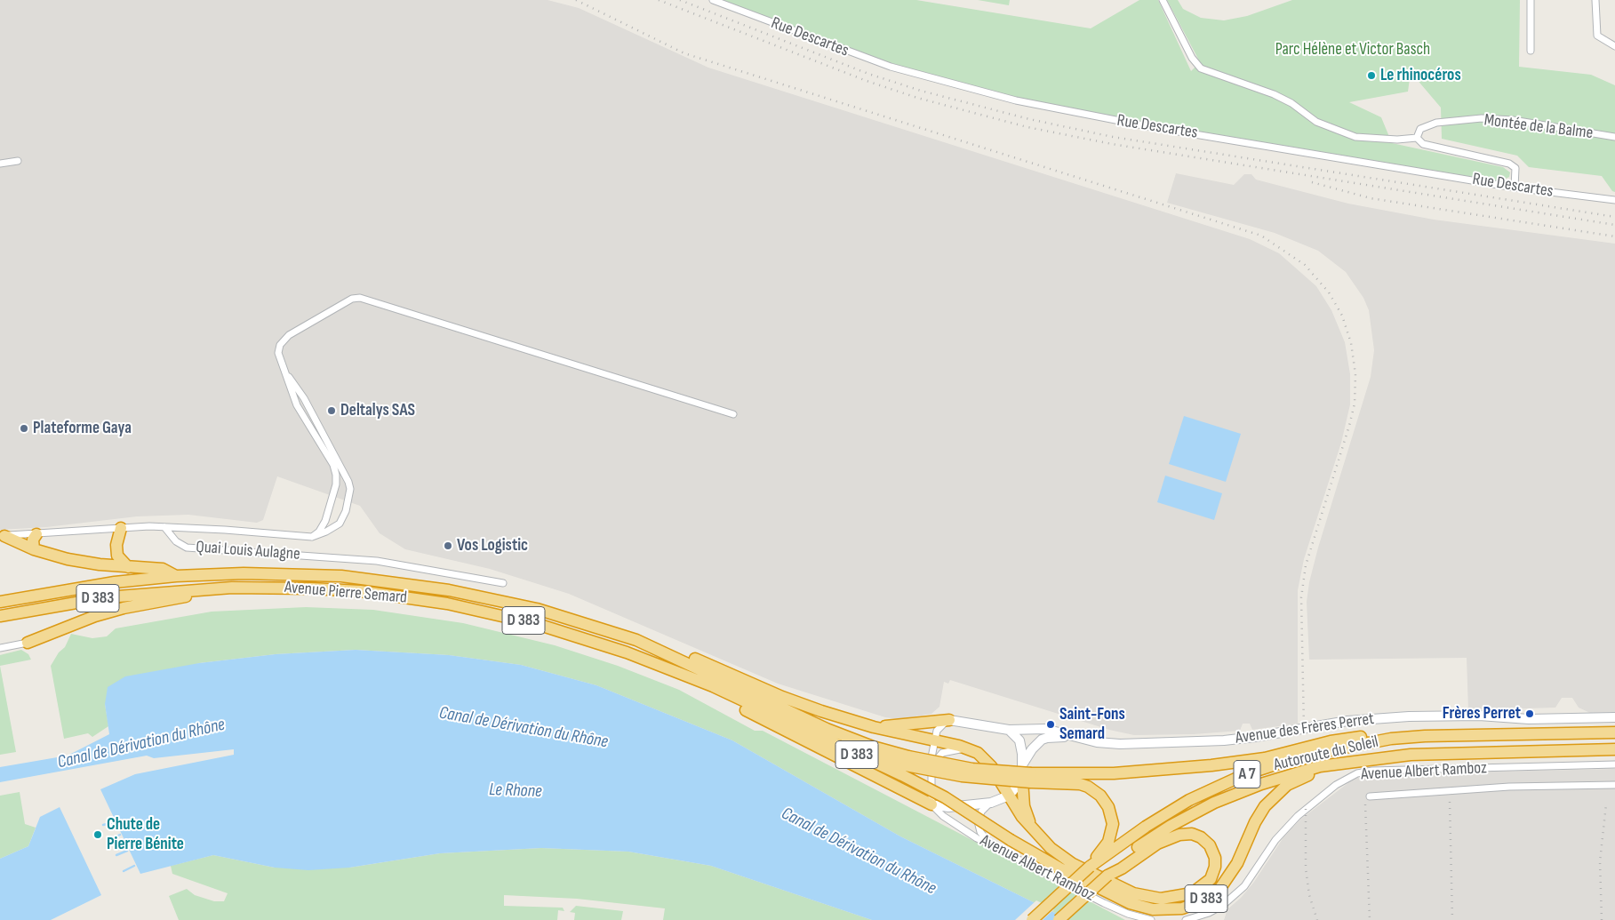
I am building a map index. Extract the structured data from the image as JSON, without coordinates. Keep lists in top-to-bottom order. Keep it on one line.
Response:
{"streets":{"highway":["Avenue Pierre Semard","D 383","Autoroute du Soleil","A 7"],"street":["Rue Descartes","Montée de la Balme","Quai Louis Aulagne","Avenue des Frères Perret","Avenue Albert Ramboz"]},"crossings":[["Avenue Pierre Semard","D 383"],["D 383","Autoroute du Soleil"]],"water":["Canal de Dérivation du Rhône","Le Rhone"],"parks":["Parc Hélène et Victor Basch"],"places":["Le rhinocéros","Deltalys SAS","Plateforme Gaya","Vos Logistic","Frères Perret","Saint-Fons Semard","Chute de Pierre Bénite"]}
